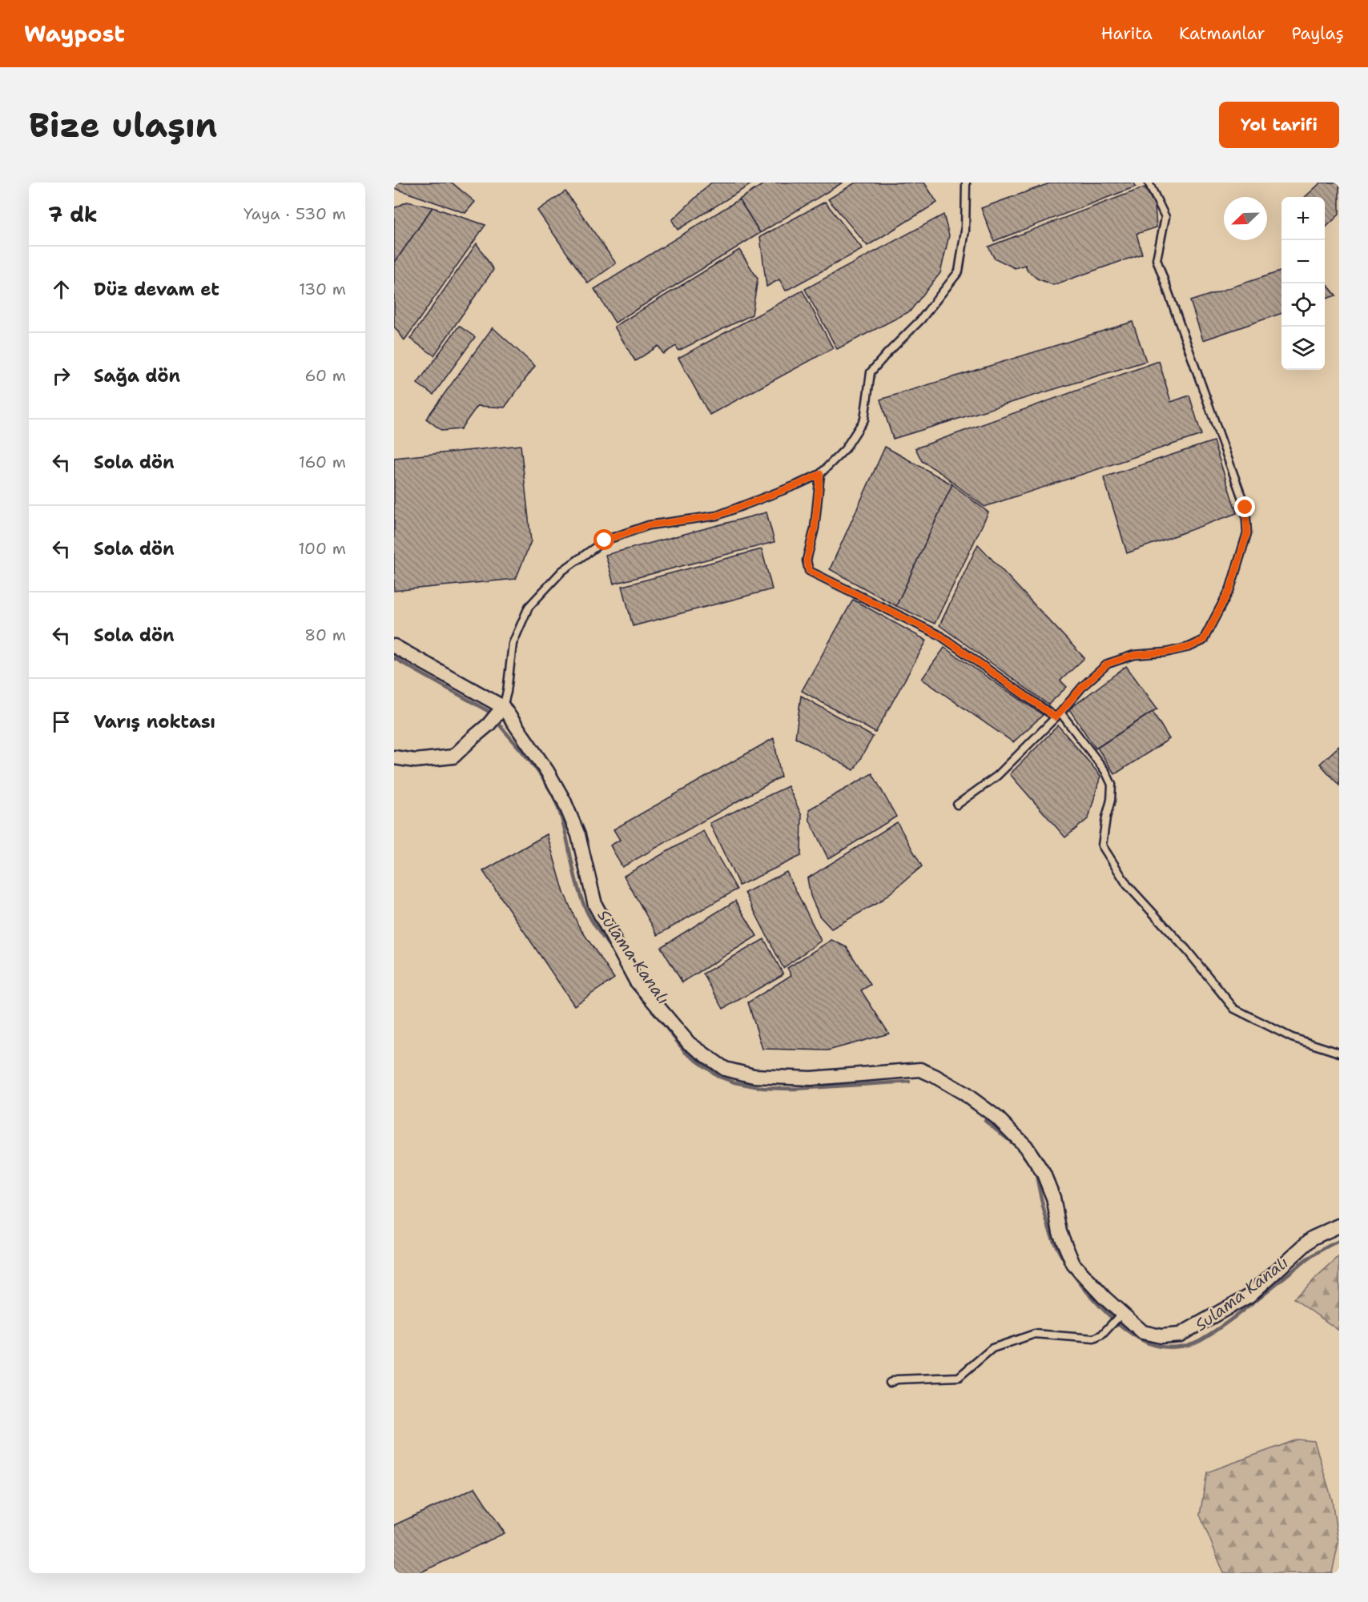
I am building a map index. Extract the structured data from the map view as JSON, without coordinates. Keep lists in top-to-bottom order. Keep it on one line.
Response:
{"water":["Sulama Kanalı"],"north":"bottom left","page":{"header":"Waypost","nav":["Harita","Katmanlar","Paylaş"],"buttons":"Yol tarifi","title":"Bize ulaşın","heading":["7 dk","Yaya · 530 m"],"map_buttons":["+","−"],"list":[["Düz devam et","130 m"],["Sağa dön","60 m"],["Sola dön","160 m"],["Sola dön","100 m"],["Sola dön","80 m"],"Varış noktası"]}}
